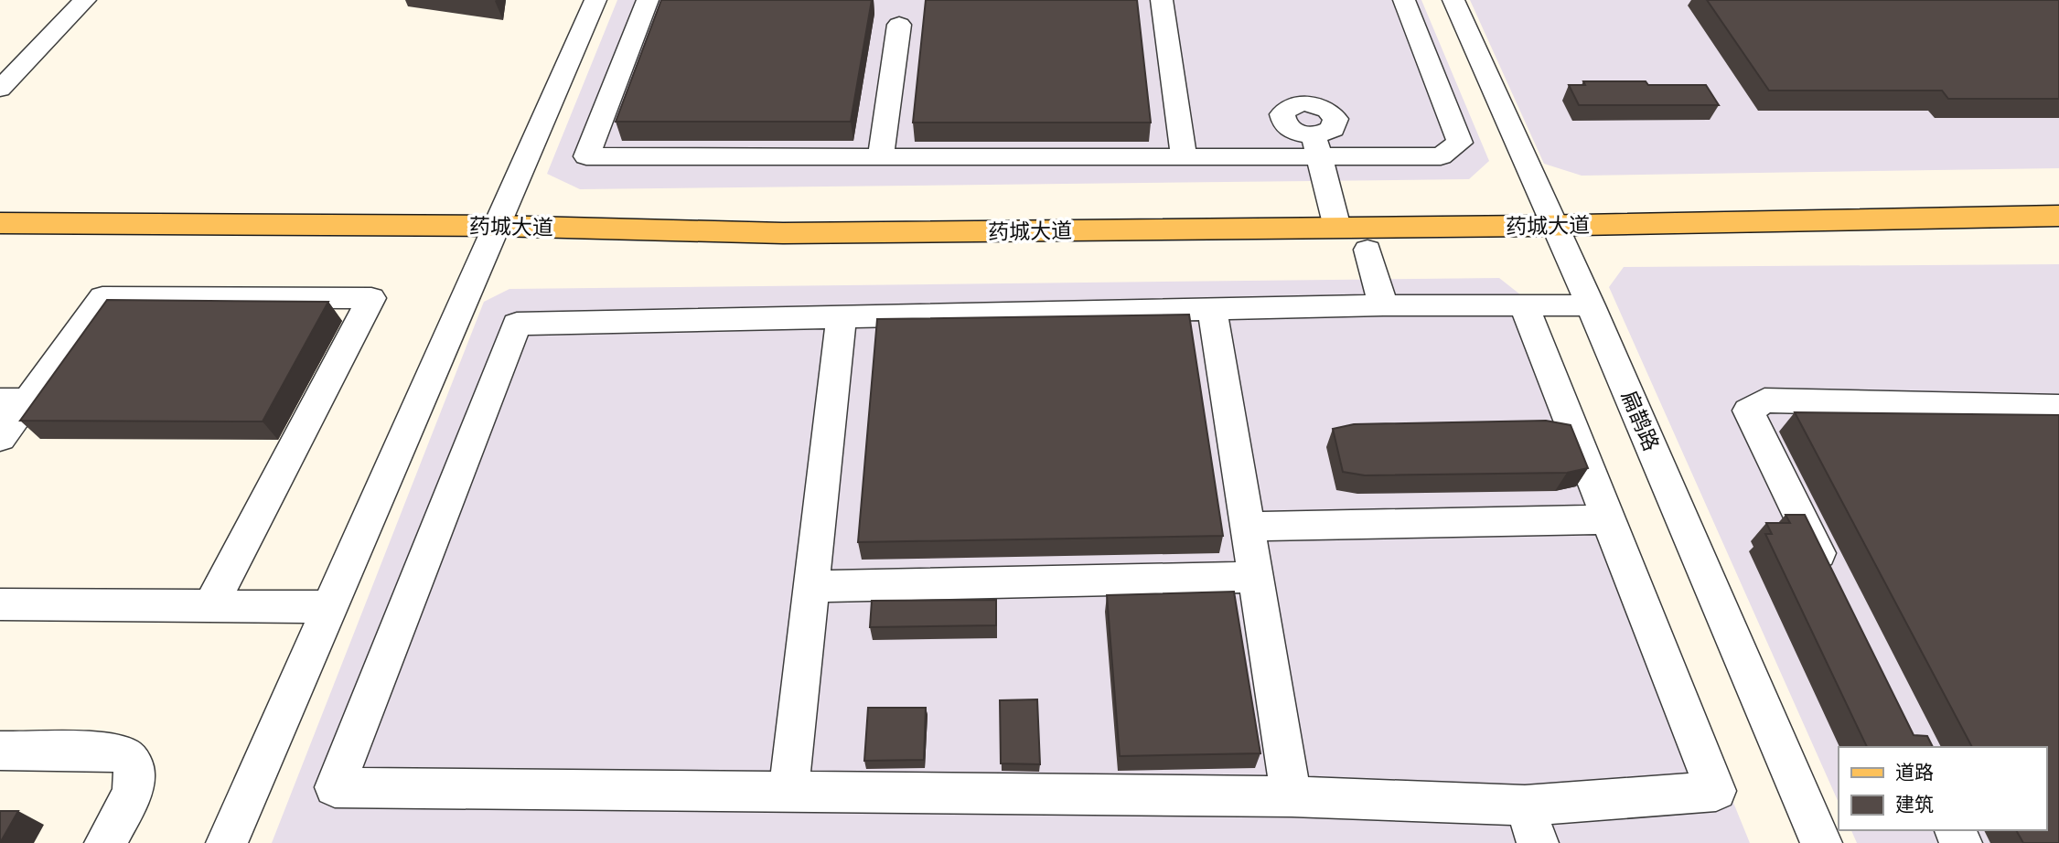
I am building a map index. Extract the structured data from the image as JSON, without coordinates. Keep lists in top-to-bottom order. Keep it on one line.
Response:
{"streets":{"main road":["药城大道"],"street":["扁鹊路"]},"crossings":[["药城大道","扁鹊路"]],"legend":["道路","建筑"]}
